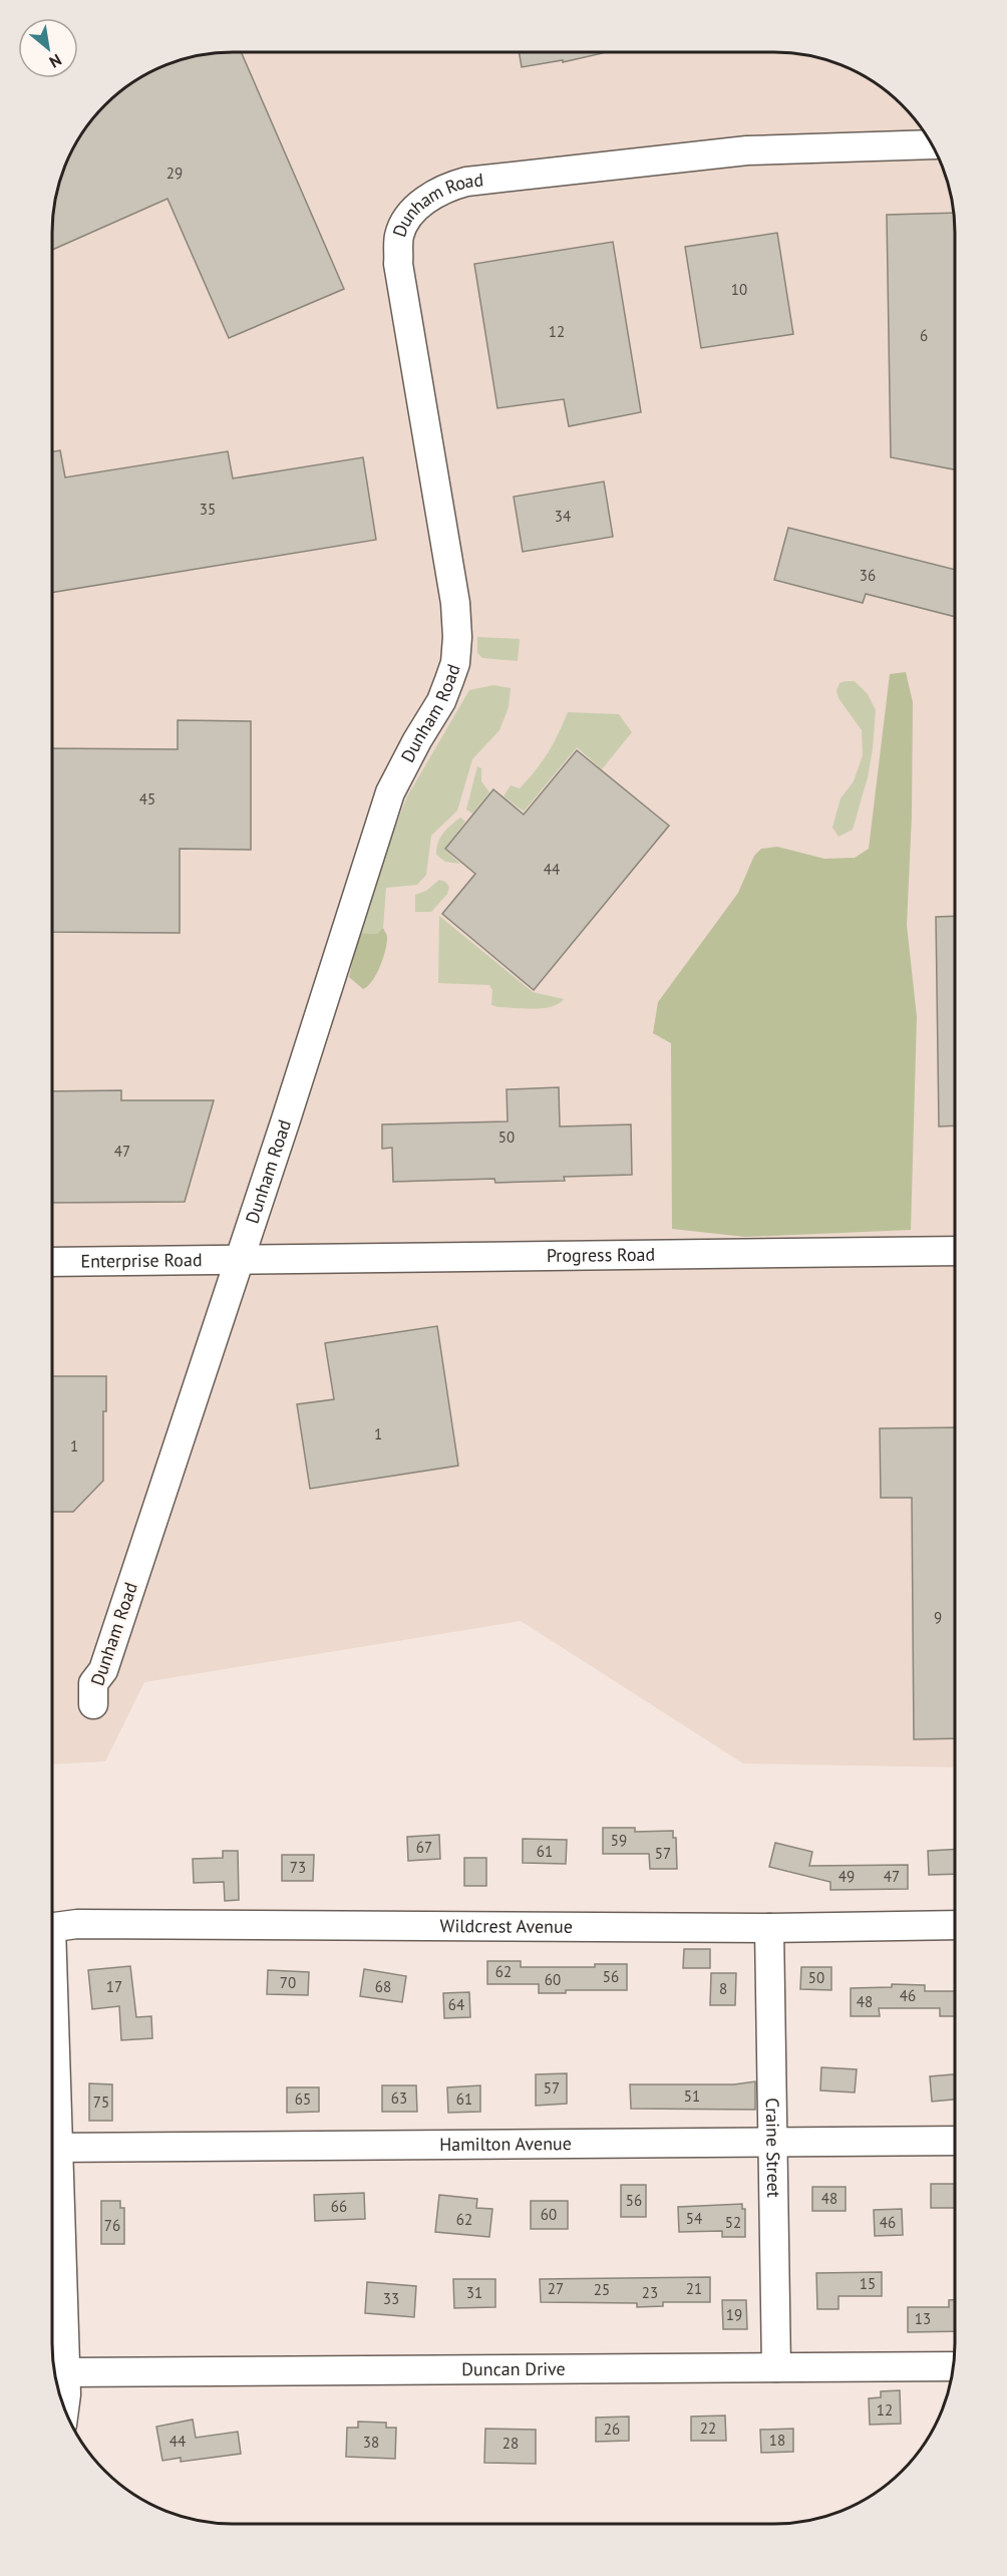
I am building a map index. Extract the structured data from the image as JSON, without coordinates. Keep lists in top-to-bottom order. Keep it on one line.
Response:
{"streets":{"street":["Dunham Road","Progress Road","Enterprise Road","Wildcrest Avenue","Hamilton Avenue","Craine Street","Duncan Drive"]},"crossings":[["Dunham Road","Progress Road"],["Dunham Road","Enterprise Road"],["Progress Road","Enterprise Road"],["Wildcrest Avenue","Craine Street"],["Hamilton Avenue","Craine Street"],["Craine Street","Duncan Drive"]],"house_numbers":["29","10","12","6","35","34","36","45","44","50","47","1","1","9","59","67","61","57","73","49","47","62","56","50","60","70","17","68","8","46","48","64","57","51","63","65","61","75","48","56","66","60","54","62","52","46","76","15","27","21","25","31","23","33","19","13","12","22","26","18","44","38","28"],"north":"bottom right"}
